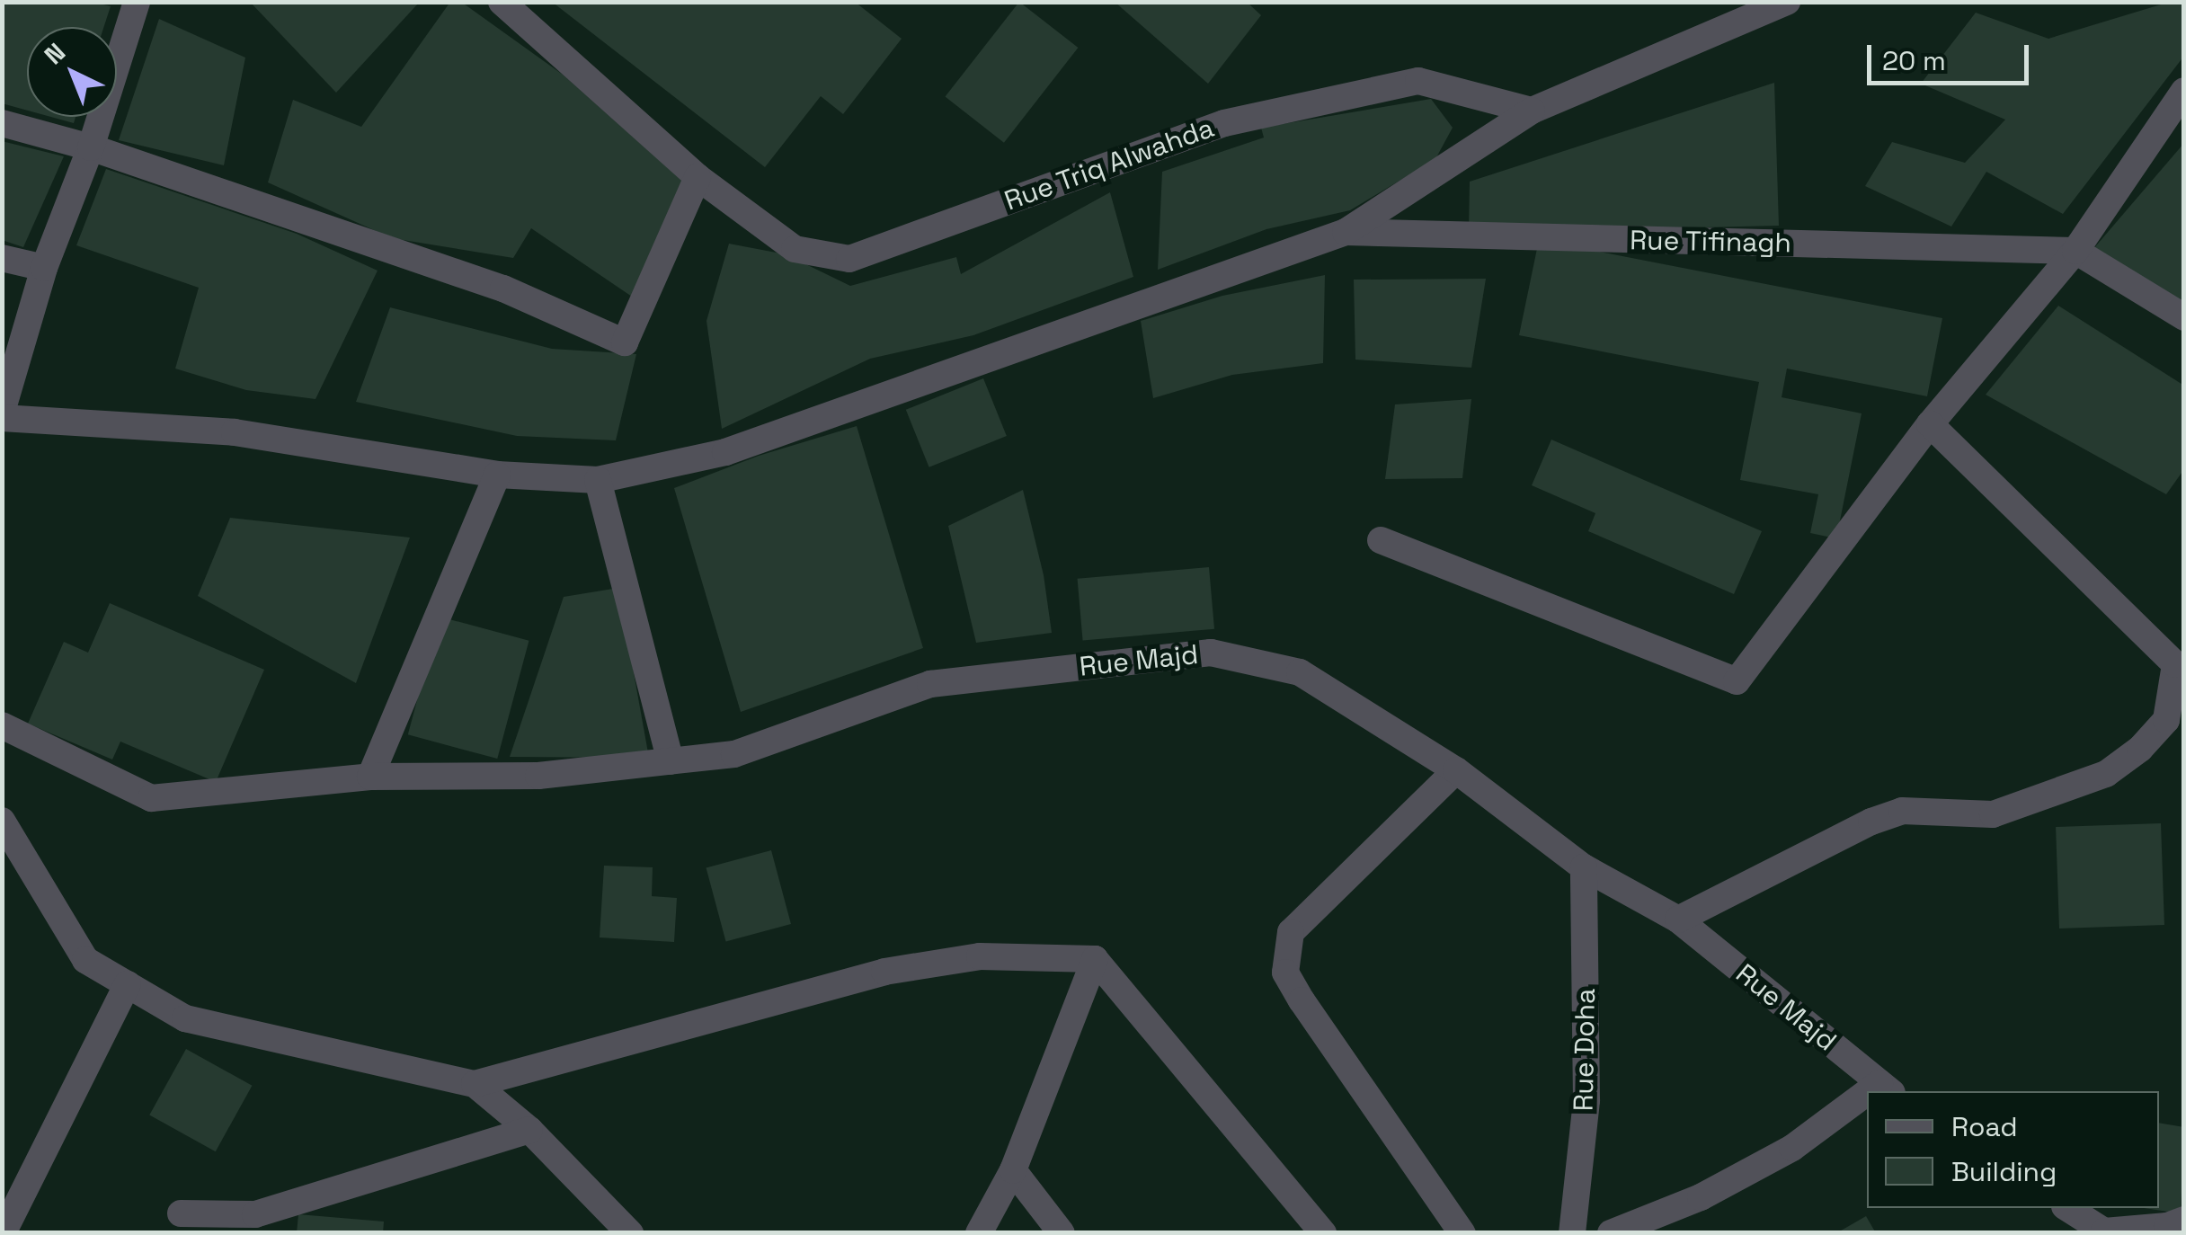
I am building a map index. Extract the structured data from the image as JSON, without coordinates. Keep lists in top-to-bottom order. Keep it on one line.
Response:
{"streets":{"street":["Rue Triq Alwahda","Rue Tifinagh","Rue Majd","Rue Doha"]},"crossings":[["Rue Majd","Rue Doha"]],"legend":["Road","Building"],"scale_bar":"20 m","north":"top left"}
